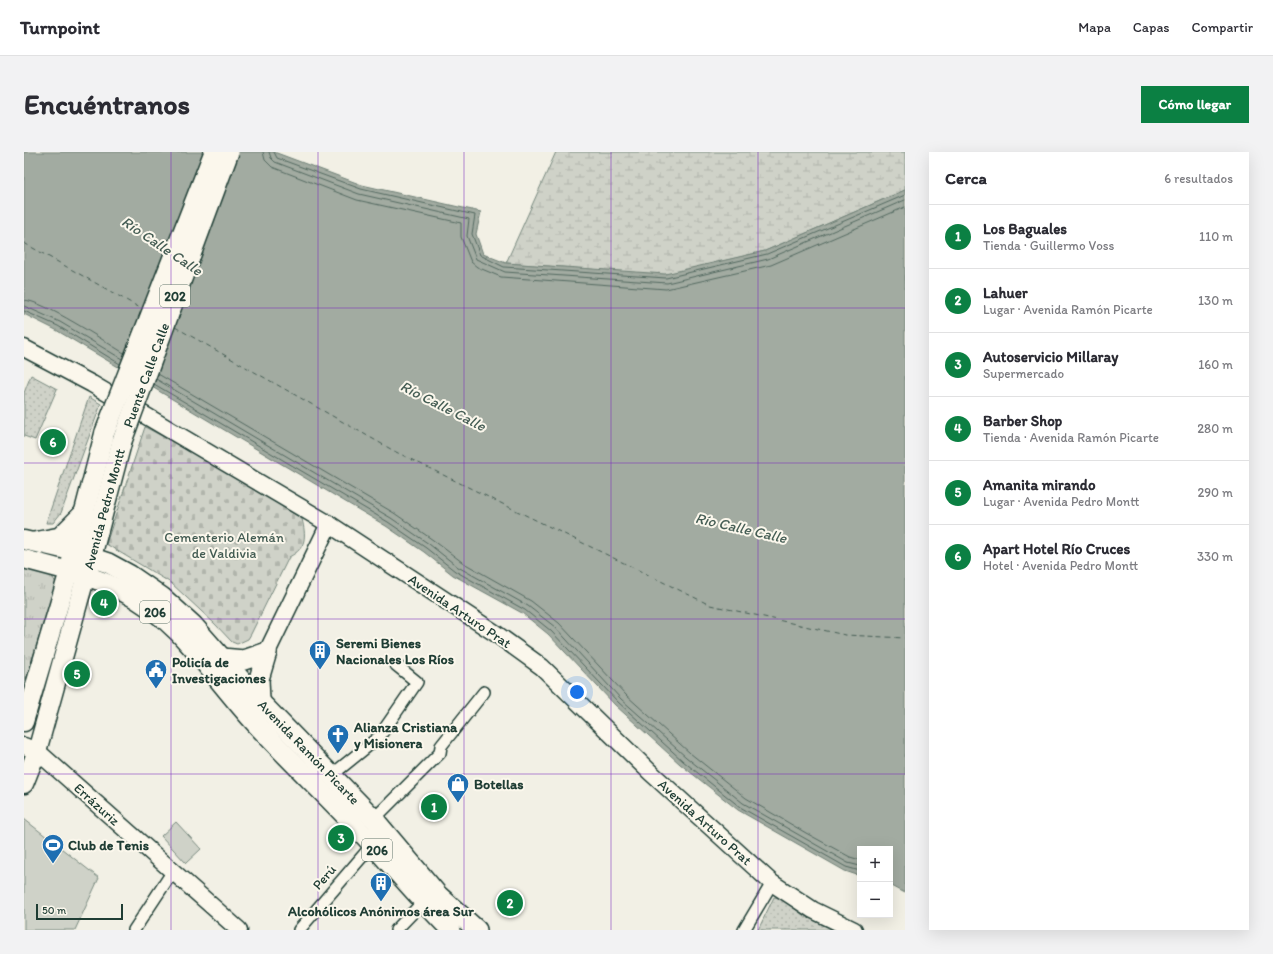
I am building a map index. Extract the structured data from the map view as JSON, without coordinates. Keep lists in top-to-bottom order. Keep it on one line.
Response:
{"streets":{"highway":["202","Puente Calle Calle","Avenida Pedro Montt","206","Avenida Ramón Picarte"],"main road":["Avenida Arturo Prat","Errázuriz"],"street":["Perú"]},"crossings":[["Puente Calle Calle","Avenida Pedro Montt"],["Avenida Pedro Montt","Avenida Ramón Picarte"],["Avenida Pedro Montt","Errázuriz"],["Avenida Ramón Picarte","Perú"]],"water":["Río Calle Calle"],"parks":["Cementerio Alemán de Valdivia"],"places":{"building":["Seremi Bienes Nacionales Los Ríos","Alcohólicos Anónimos área Sur"],"public building":["Policía de Investigaciones"],"church":["Alianza Cristiana y Misionera"],"shop":["Botellas"],"sports":["Club de Tenis"]},"scale_bar":"50 m","page":{"header":"Turnpoint","nav":["Mapa","Capas","Compartir"],"buttons":"Cómo llegar","title":"Encuéntranos","heading":["Cerca","6 resultados"],"list":[{"mark":"1","name":"Los Baguales","note":"Tienda · Guillermo Voss","value":"110 m"},{"mark":"2","name":"Lahuer","note":"Lugar · Avenida Ramón Picarte","value":"130 m"},{"mark":"3","name":"Autoservicio Millaray","note":"Supermercado","value":"160 m"},{"mark":"4","name":"Barber Shop","note":"Tienda · Avenida Ramón Picarte","value":"280 m"},{"mark":"5","name":"Amanita mirando","note":"Lugar · Avenida Pedro Montt","value":"290 m"},{"mark":"6","name":"Apart Hotel Río Cruces","note":"Hotel · Avenida Pedro Montt","value":"330 m"}],"pins":["6","4","5","1","3","2"],"map_buttons":["+","−"],"scale":"50 m"}}
